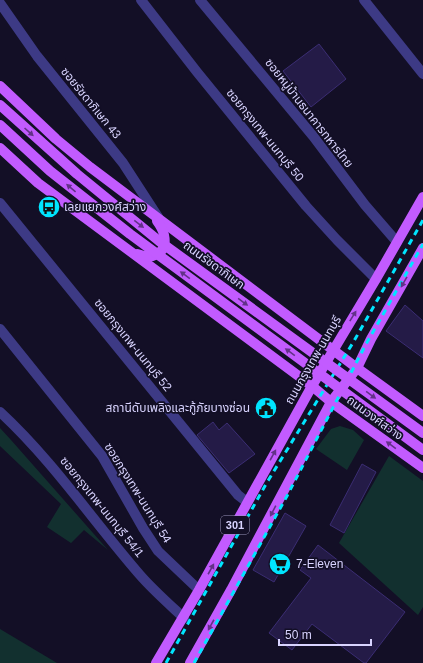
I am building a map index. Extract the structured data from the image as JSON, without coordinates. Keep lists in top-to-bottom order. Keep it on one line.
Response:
{"streets":{"main road":["ถนนรัชดาภิเษก","ถนนกรุงเทพ-นนทบุรี","ถนนวงศ์สว่าง","301"],"street":["ซอยรัชดาภิเษก 43","ซอยหมู่บ้านธนาคารทหารไทย","ซอยกรุงเทพ-นนทบุรี 50","ซอยกรุงเทพ-นนทบุรี 52","ซอยกรุงเทพ-นนทบุรี 54","ซอยกรุงเทพ-นนทบุรี 54/1"]},"crossings":[["ซอยรัชดาภิเษก 43","ถนนรัชดาภิเษก"],["ซอยหมู่บ้านธนาคารทหารไทย","ถนนกรุงเทพ-นนทบุรี"],["ซอยกรุงเทพ-นนทบุรี 50","ถนนกรุงเทพ-นนทบุรี"],["ถนนรัชดาภิเษก","ถนนกรุงเทพ-นนทบุรี"],["ซอยกรุงเทพ-นนทบุรี 52","ถนนกรุงเทพ-นนทบุรี"],["ถนนกรุงเทพ-นนทบุรี","ซอยกรุงเทพ-นนทบุรี 54"],["ถนนกรุงเทพ-นนทบุรี","ซอยกรุงเทพ-นนทบุรี 54/1"],["ถนนวงศ์สว่าง","301"]],"places":{"bus stop":["เลยแยกวงศ์สว่าง"],"public building":["สถานีดับเพลิงและกู้ภัยบางซ่อน"],"supermarket":["7-Eleven"]},"scale_bar":"50 m"}
